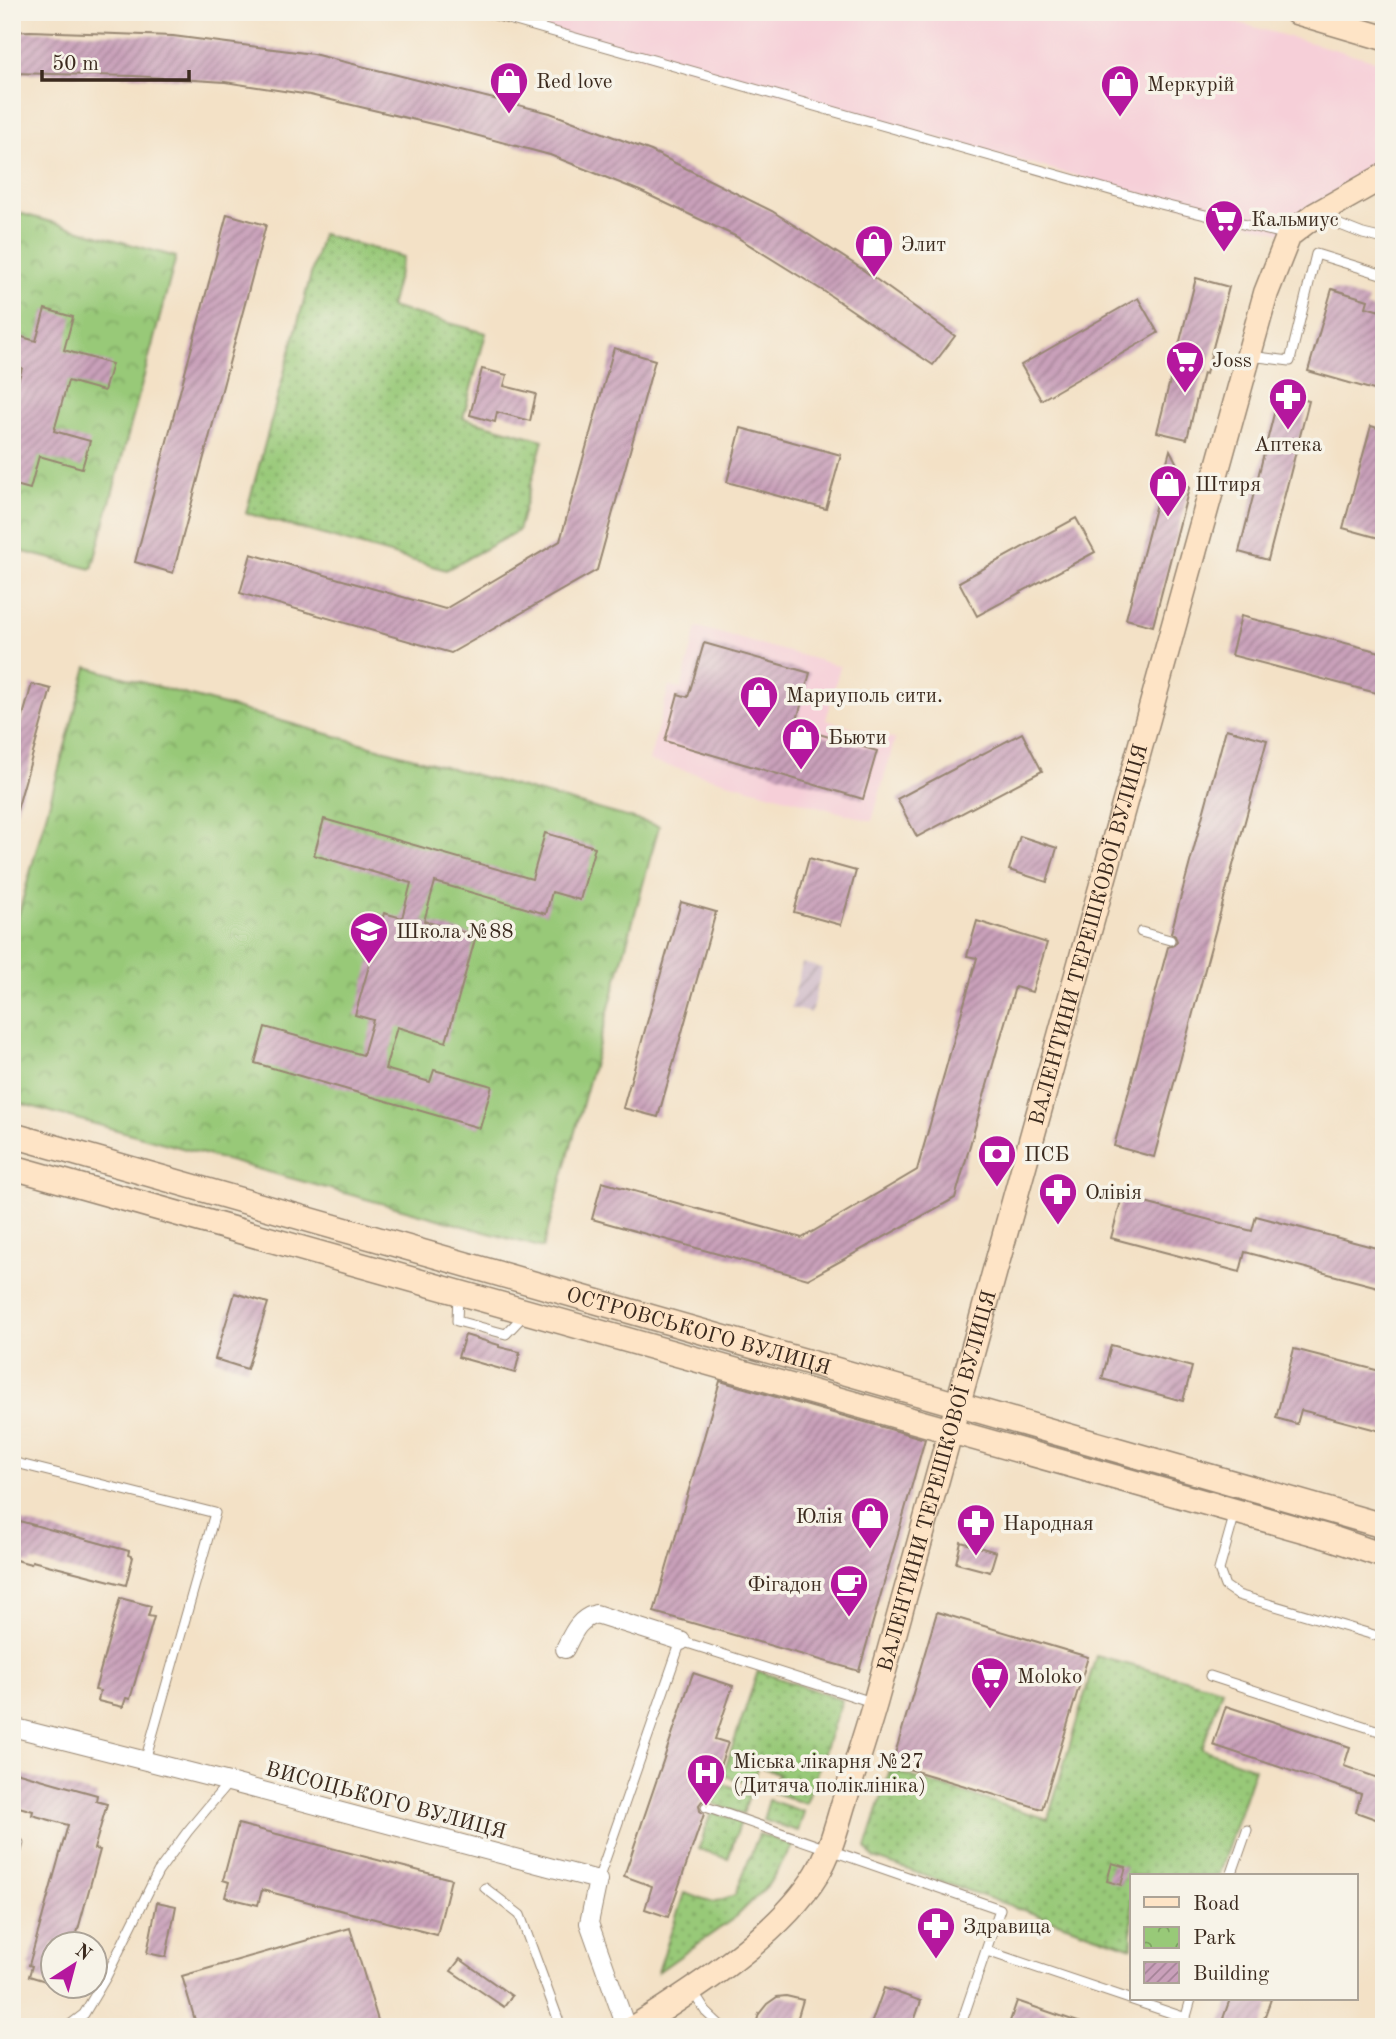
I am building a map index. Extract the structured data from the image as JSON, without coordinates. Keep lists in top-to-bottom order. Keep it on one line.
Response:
{"streets":{"street":["ВАЛЕНТИНИ ТЕРЕШКОВОЇ ВУЛИЦЯ","ОСТРОВСЬКОГО ВУЛИЦЯ","ВИСОЦЬКОГО ВУЛИЦЯ"]},"crossings":[["ВАЛЕНТИНИ ТЕРЕШКОВОЇ ВУЛИЦЯ","ОСТРОВСЬКОГО ВУЛИЦЯ"]],"places":{"shop":["Red love","Меркурій","Элит","Штиря","Мариуполь сити.","Бьюти","Юлія"],"supermarket":["Кальмиус","Joss","Moloko"],"pharmacy":["Аптека","Олівія","Народная","Здравица"],"school or university":["Школа №88"],"bank":["ПСБ"],"cafe":["Фігадон"],"hospital":["Міська лікарня №27 (Дитяча поліклініка)"]},"legend":["Road","Park","Building"],"scale_bar":"50 m","north":"top right"}
